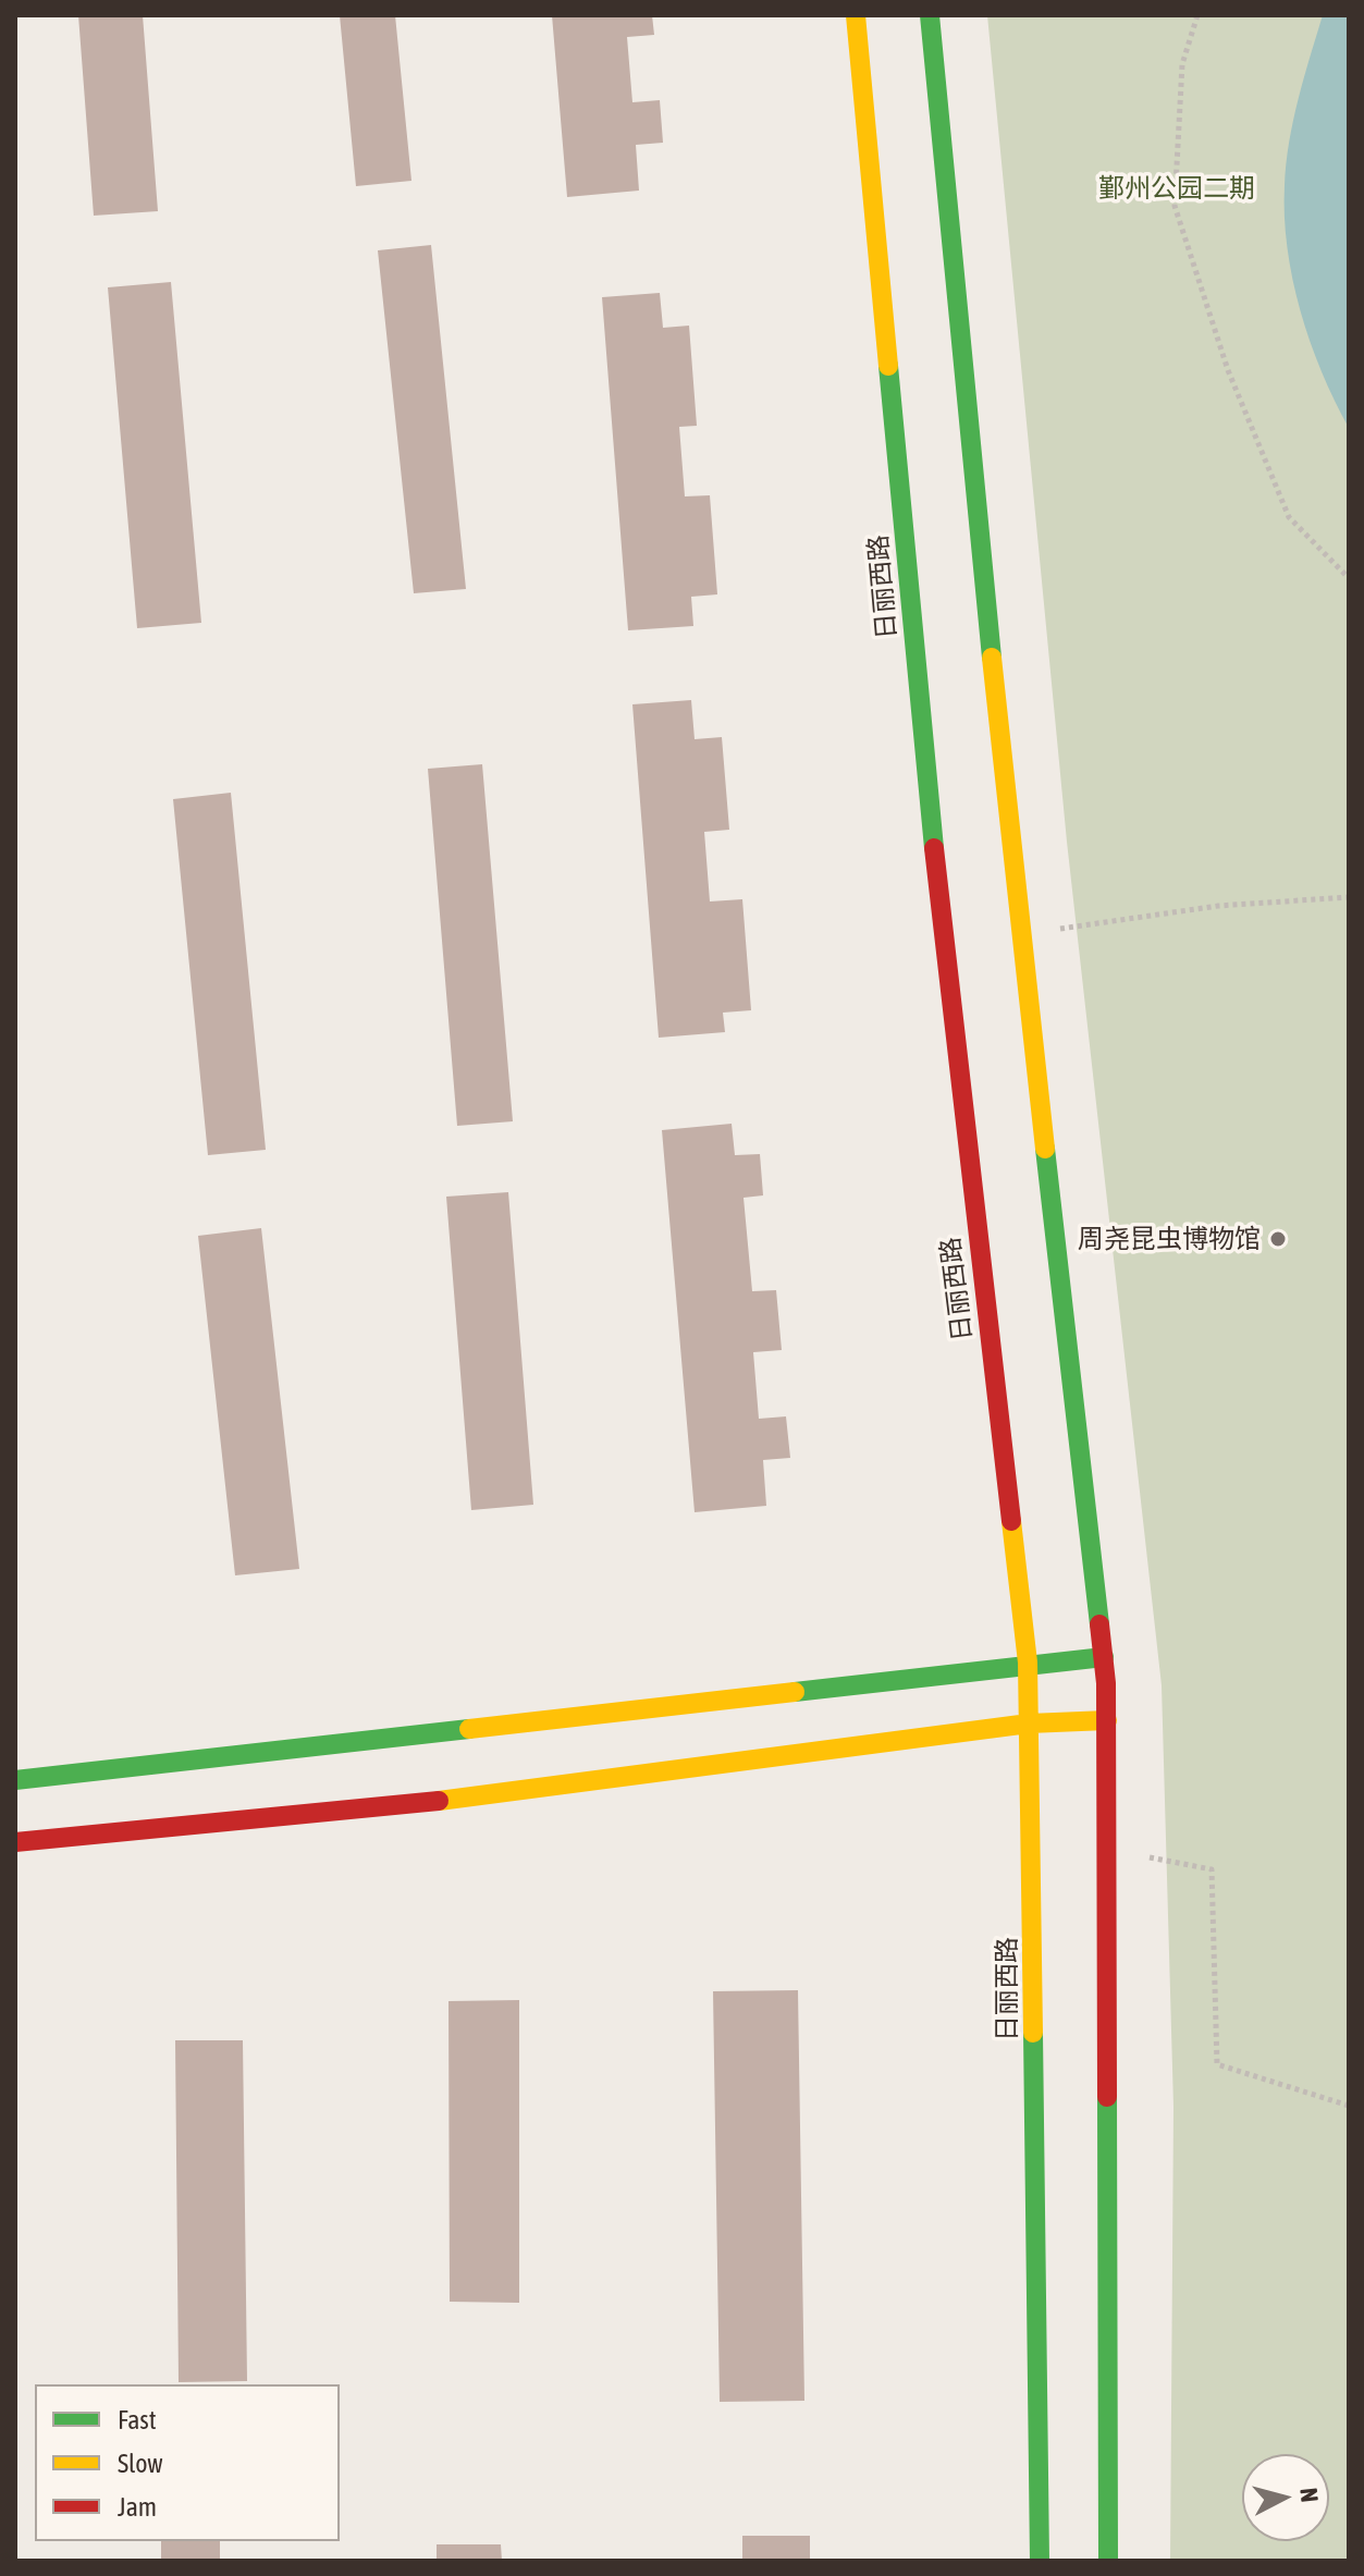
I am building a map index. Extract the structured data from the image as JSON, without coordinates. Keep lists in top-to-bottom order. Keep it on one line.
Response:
{"streets":{"main road":["日丽西路"]},"parks":["鄞州公园二期"],"places":["周尧昆虫博物馆"],"legend":["Fast","Slow","Jam"],"north":"right"}
